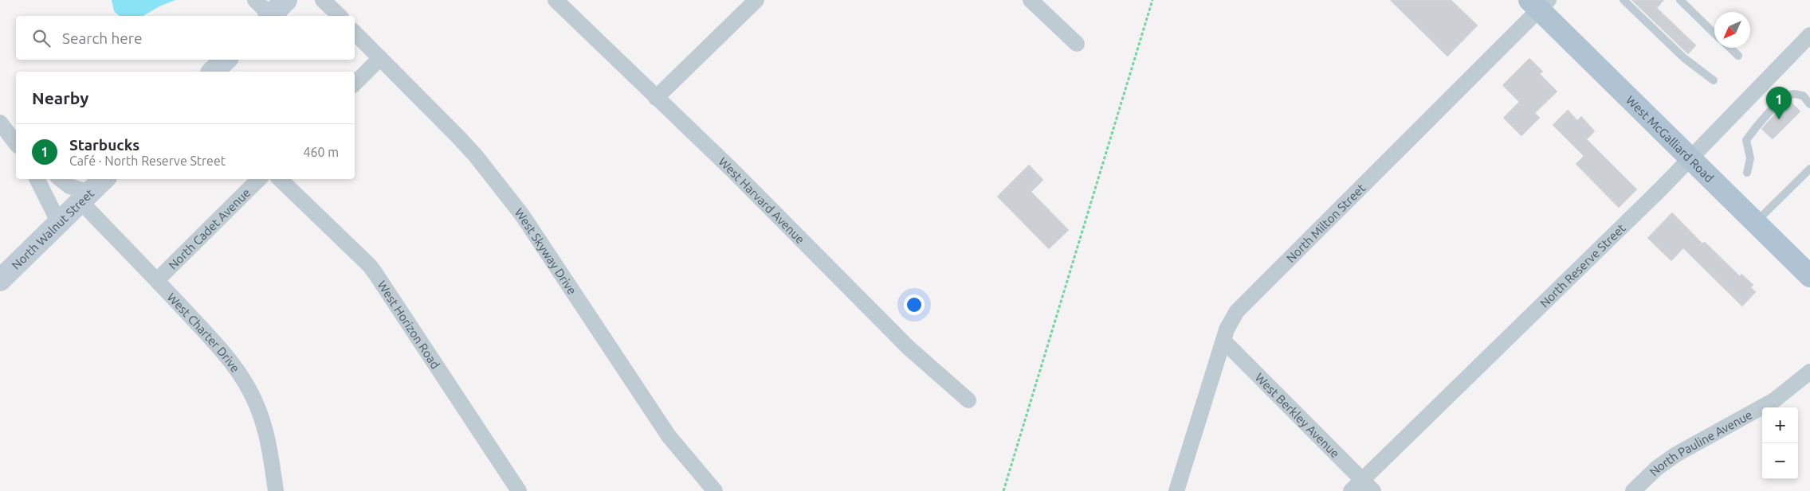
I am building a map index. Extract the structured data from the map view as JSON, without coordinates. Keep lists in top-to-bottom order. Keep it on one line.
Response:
{"streets":{"main road":["West McGalliard Road","North Walnut Street"],"street":["West Harvard Avenue","North Milton Street","North Cadet Avenue","West Skyway Drive","North Reserve Street","West Horizon Road","West Charter Drive","West Berkley Avenue","North Pauline Avenue"]},"crossings":[["West McGalliard Road","North Milton Street"],["West McGalliard Road","North Reserve Street"],["North Milton Street","West Berkley Avenue"],["North Walnut Street","West Charter Drive"],["North Cadet Avenue","West Charter Drive"],["North Reserve Street","West Berkley Avenue"]],"north":"bottom left","page":{"search":"Search here","heading":"Nearby","pins":"1","list":[{"mark":"1","name":"Starbucks","note":"Café · North Reserve Street","value":"460 m"}],"map_buttons":["+","−"]}}
